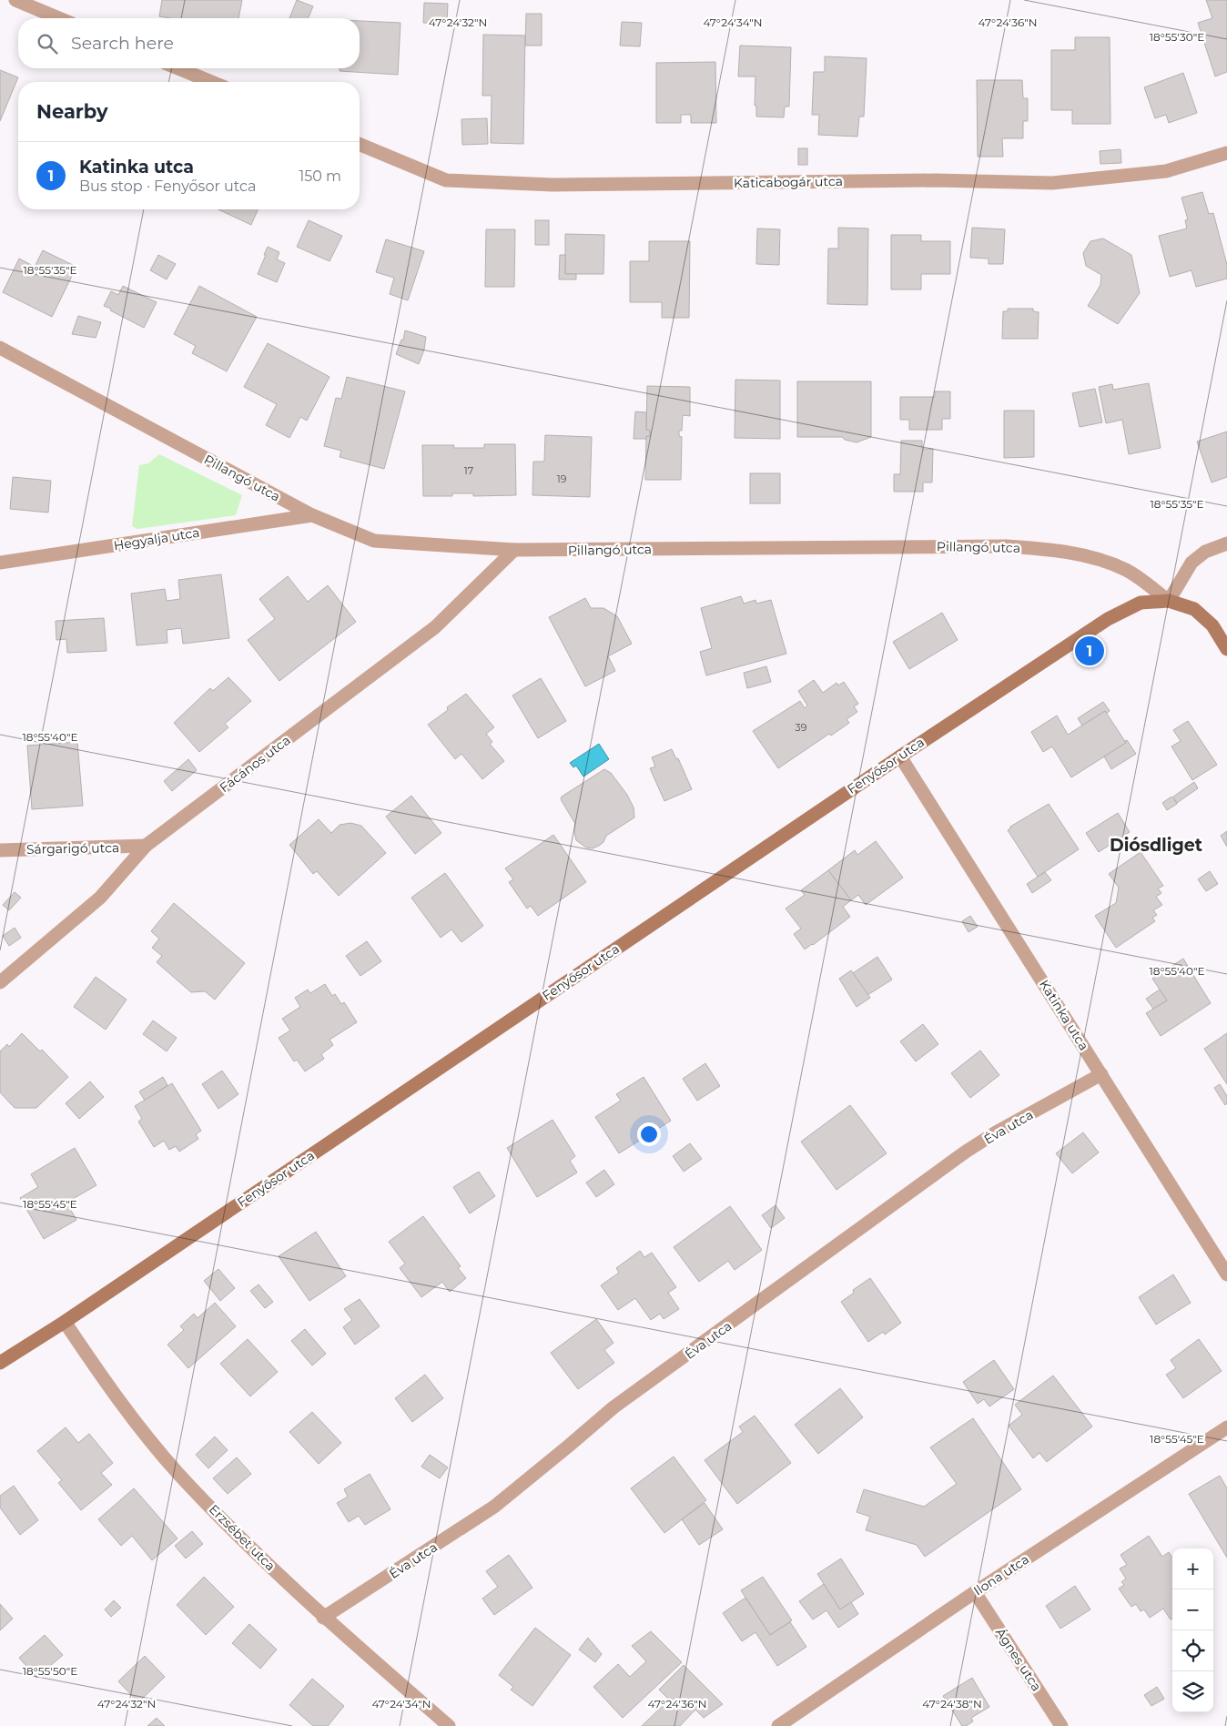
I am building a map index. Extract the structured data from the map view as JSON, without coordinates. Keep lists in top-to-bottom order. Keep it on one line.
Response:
{"streets":{"street":["Katicabogár utca","Pillangó utca","Hegyalja utca","Fácános utca","Fenyősor utca","Sárgarigó utca","Katinka utca","Éva utca","Erzsébet utca","Ilona utca","Ágnes utca"]},"crossings":[["Pillangó utca","Hegyalja utca"],["Pillangó utca","Fácános utca"],["Pillangó utca","Fenyősor utca"],["Fácános utca","Sárgarigó utca"],["Fenyősor utca","Katinka utca"],["Fenyősor utca","Erzsébet utca"],["Katinka utca","Éva utca"],["Éva utca","Erzsébet utca"],["Ilona utca","Ágnes utca"]],"districts":["Diósdliget"],"house_numbers":["17","19","39"],"page":{"search":"Search here","heading":"Nearby","list":[{"mark":"1","name":"Katinka utca","note":"Bus stop · Fenyősor utca","value":"150 m"}],"pins":"1","map_buttons":["+","−"]},"coordinates":["47°24'32\"N","47°24'34\"N","47°24'36\"N","18°55'30\"E","18°55'35\"E","18°55'40\"E","18°55'45\"E","18°55'50\"E","47°24'38\"N"]}
